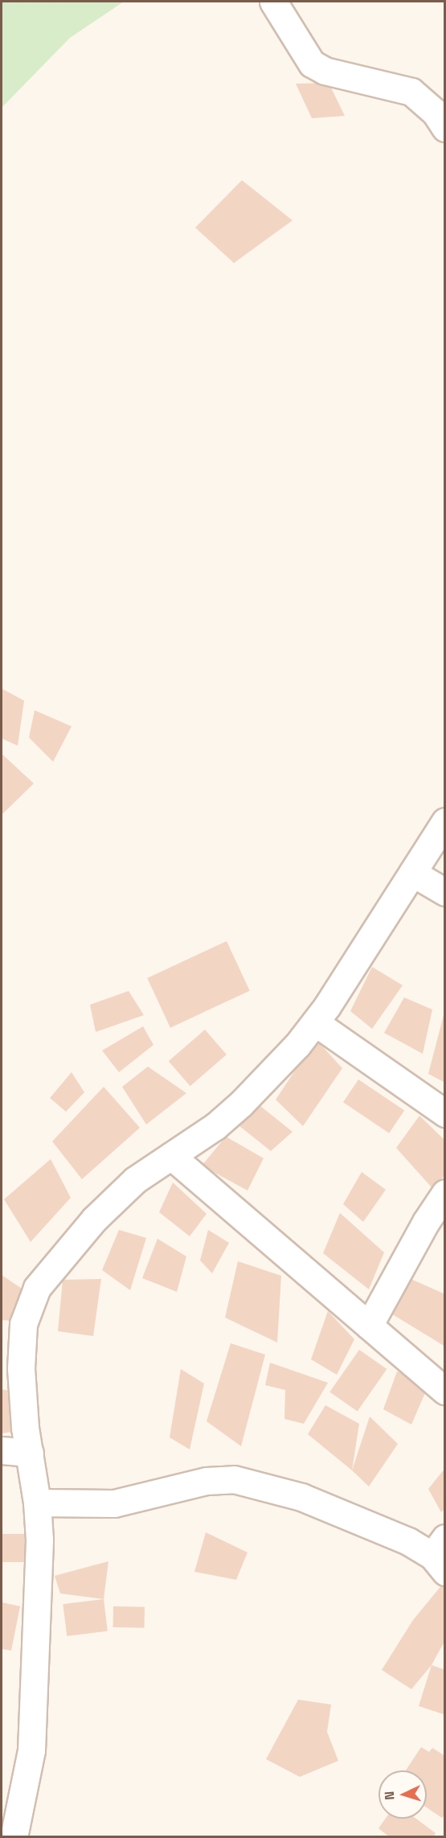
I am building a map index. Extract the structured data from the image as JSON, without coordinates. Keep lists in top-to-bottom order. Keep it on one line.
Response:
{"north":"left"}
